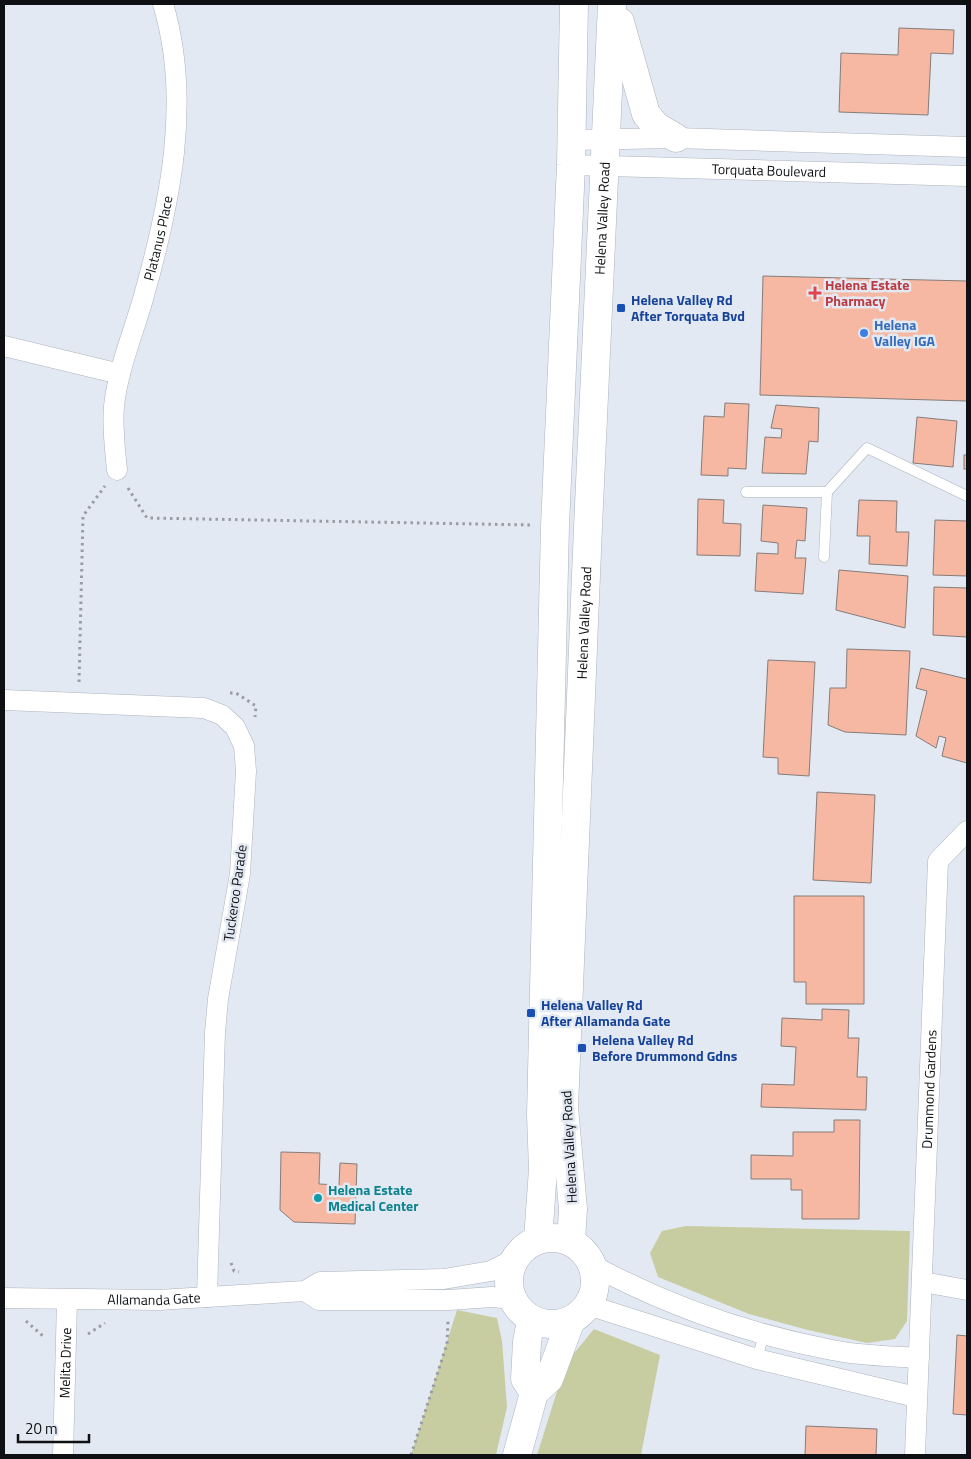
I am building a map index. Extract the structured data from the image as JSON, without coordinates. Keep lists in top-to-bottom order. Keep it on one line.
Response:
{"streets":{"street":["Torquata Boulevard","Helena Valley Road","Platanus Place","Tuckeroo Parade","Drummond Gardens","Allamanda Gate","Melita Drive"]},"crossings":[["Torquata Boulevard","Helena Valley Road"],["Helena Valley Road","Allamanda Gate"],["Tuckeroo Parade","Allamanda Gate"],["Allamanda Gate","Melita Drive"]],"places":{"health":["Helena Estate Pharmacy"],"transit":["Helena Valley Rd After Torquata Bvd","Helena Valley Rd After Allamanda Gate","Helena Valley Rd Before Drummond Gdns"],"other":["Helena Valley IGA","Helena Estate Medical Center"]},"scale_bar":"20 m"}
